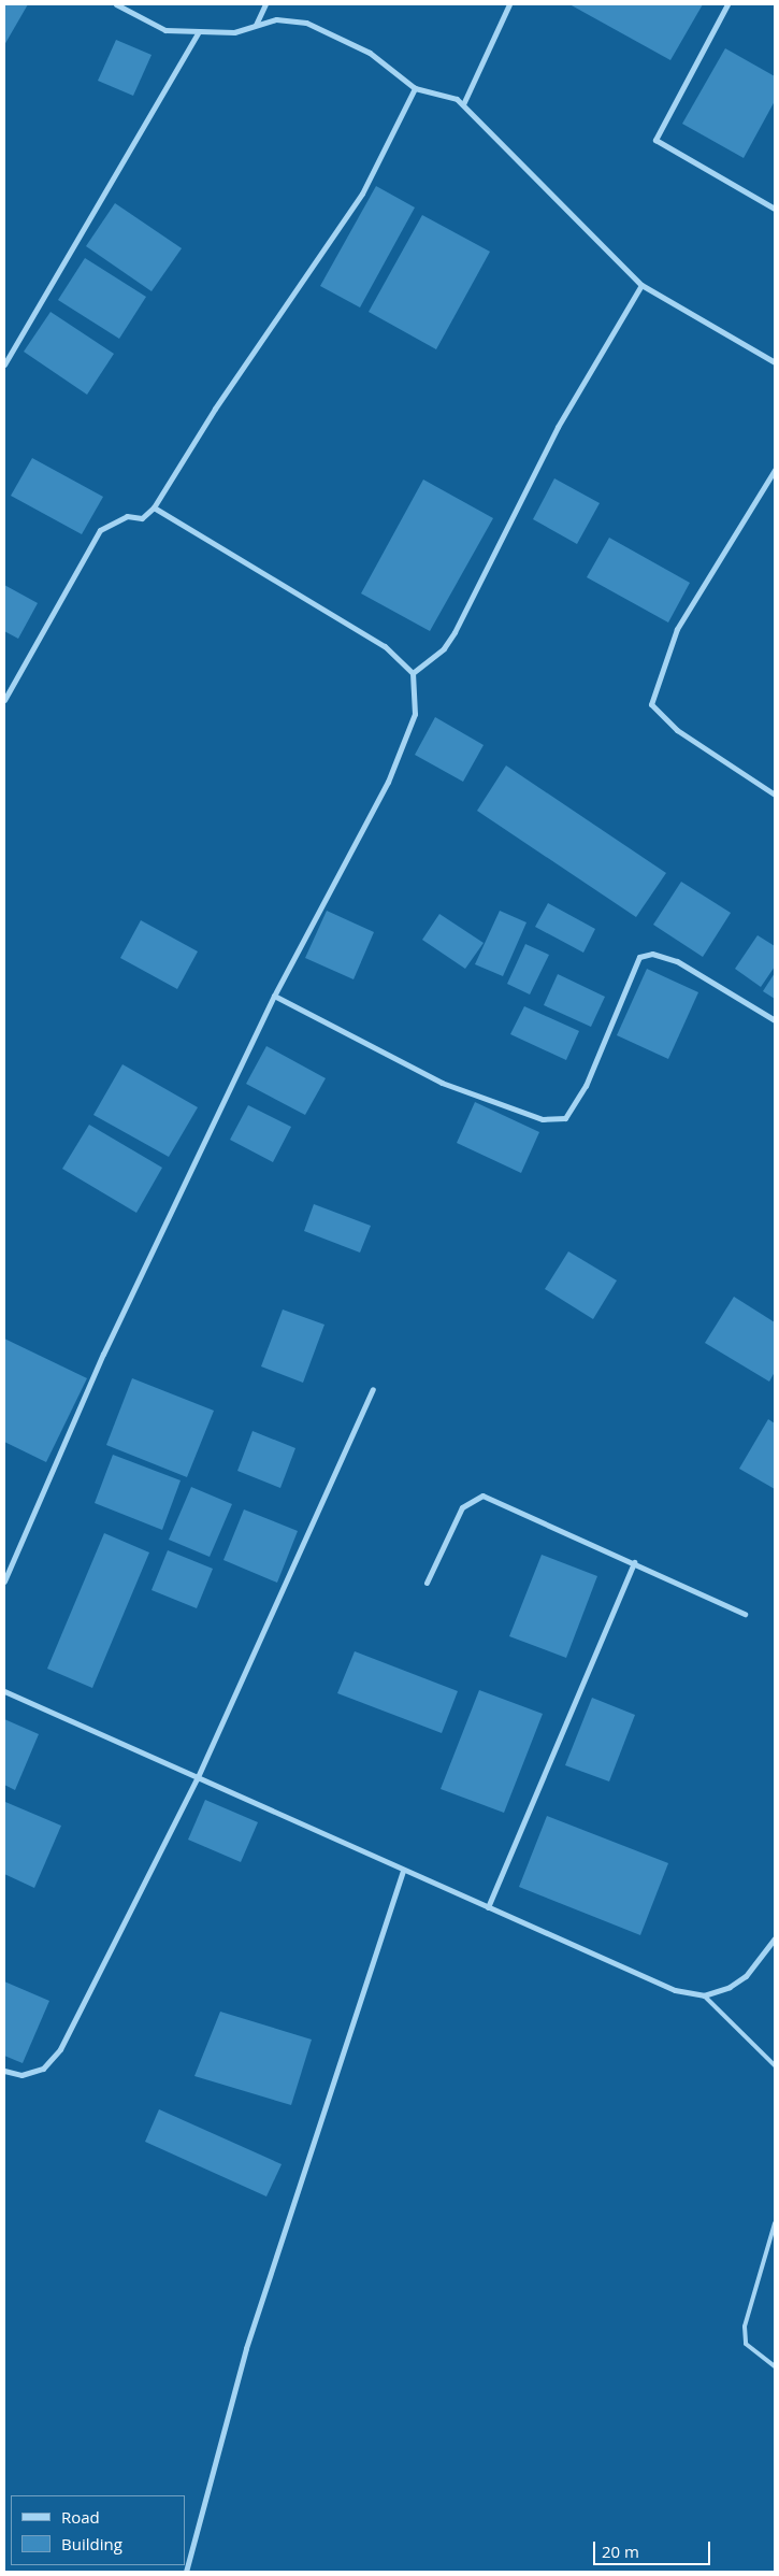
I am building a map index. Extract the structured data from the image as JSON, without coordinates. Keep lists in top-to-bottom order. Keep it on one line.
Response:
{"legend":["Road","Building"],"scale_bar":"20 m"}
